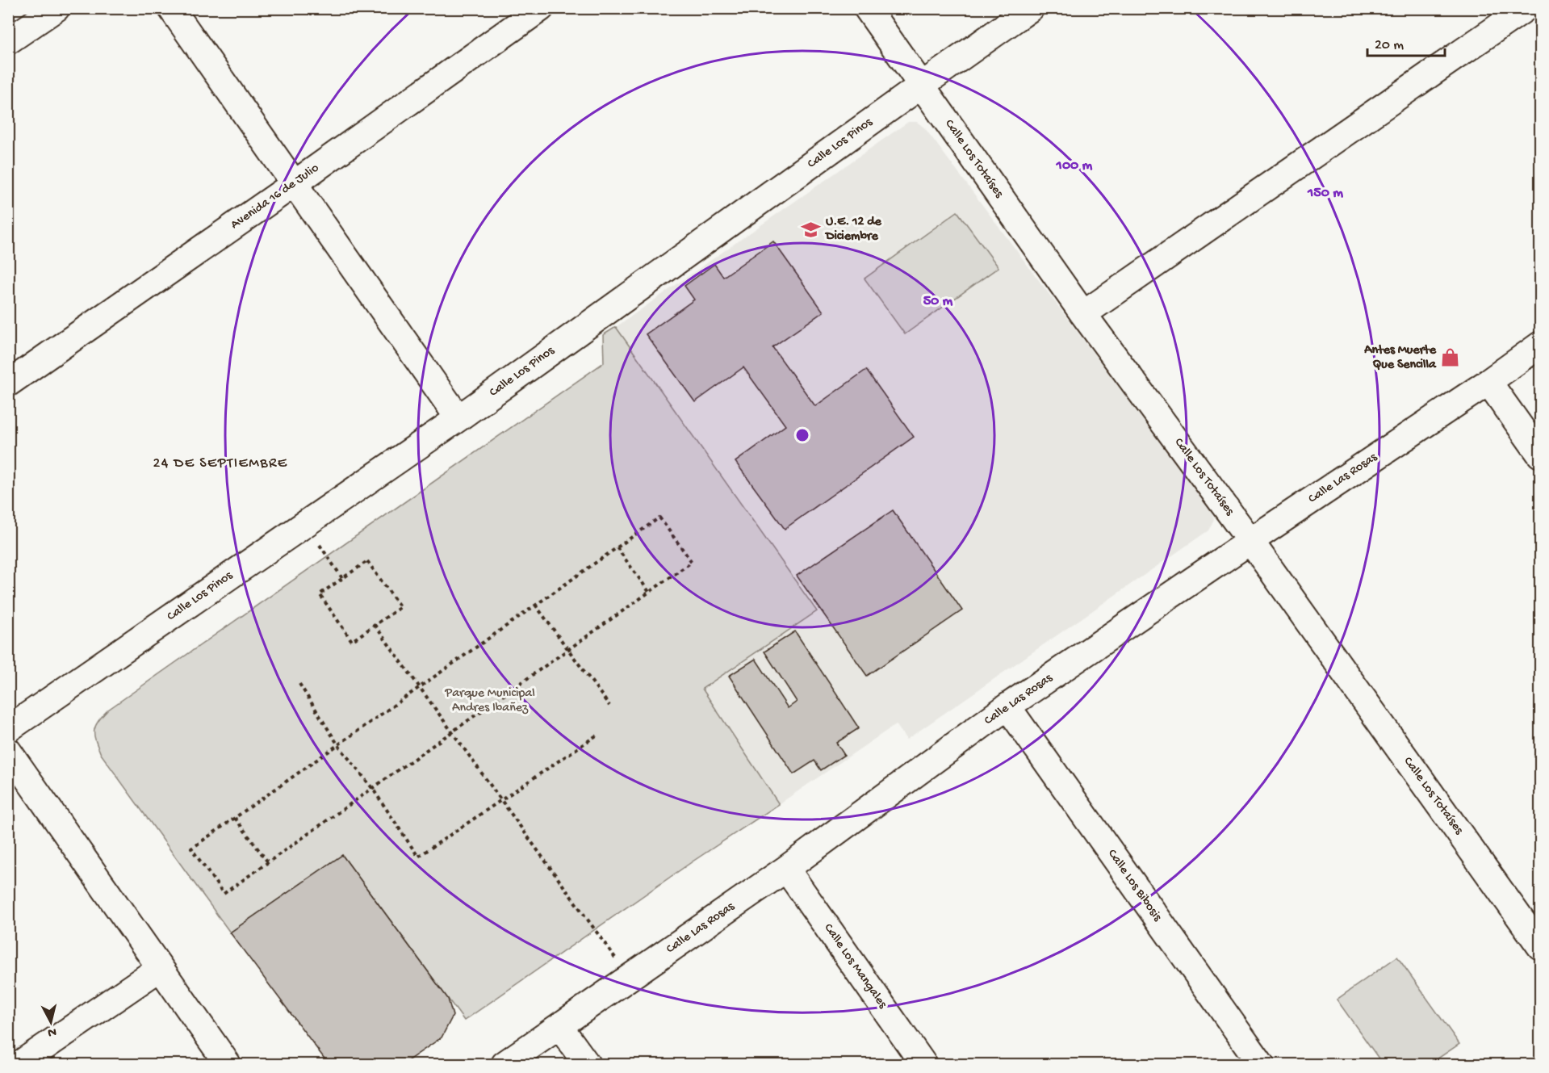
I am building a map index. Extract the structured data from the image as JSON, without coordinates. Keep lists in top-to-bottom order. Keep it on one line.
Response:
{"streets":{"street":["Calle Los Pinos","Calle Los Totaíses","Avenida 16 de Julio","Calle Las Rosas","Calle Los Bibosis","Calle Los Mangales"]},"crossings":[["Calle Los Pinos","Calle Los Totaíses"],["Calle Los Totaíses","Calle Las Rosas"],["Calle Las Rosas","Calle Los Bibosis"],["Calle Las Rosas","Calle Los Mangales"]],"districts":["24 DE SEPTIEMBRE"],"parks":["Parque Municipal Andres Ibañez"],"places":{"school or university":["U.E. 12 de Diciembre"],"shop":["Antes Muerte Que Sencilla"]},"scale_bar":"20 m","north":"bottom","rings":["100 m","150 m","50 m"]}
